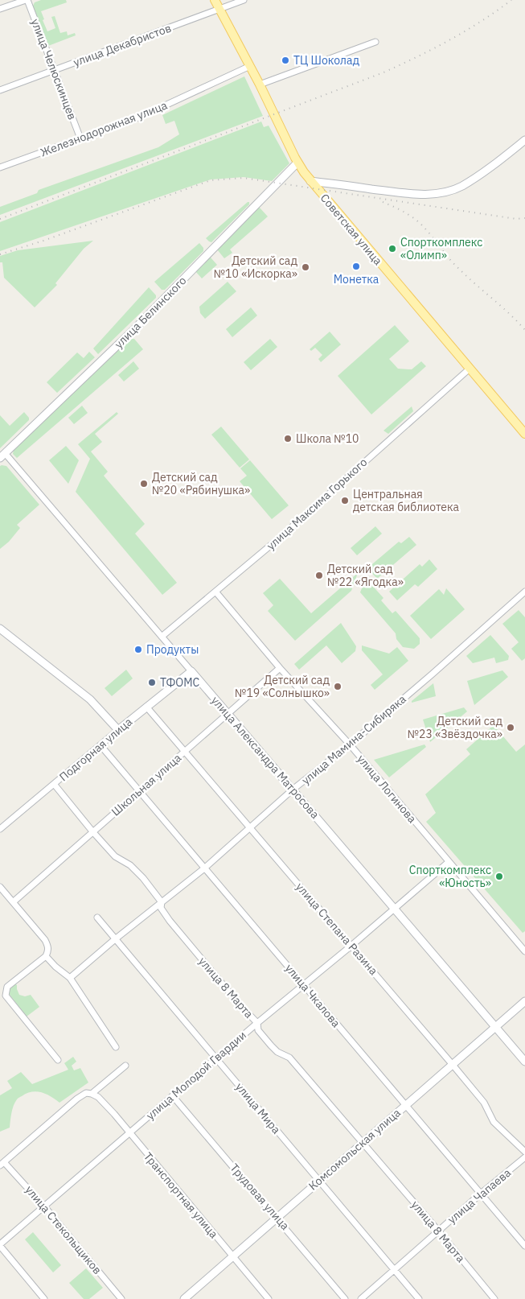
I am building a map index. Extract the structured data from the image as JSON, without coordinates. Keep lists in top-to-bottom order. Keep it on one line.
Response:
{"streets":{"main road":["Советская улица"],"street":["улица Декабристов","улица Челюскинцев","Железнодорожная улица","улица Белинского","улица Максима Горького","улица Мамина-Сибиряка","Подгорная улица","улица Александра Матросова","Школьная улица","улица Логинова","улица Степана Разина","улица 8 Марта","улица Чкалова","улица Молодой Гвардии","улица Мира","Комсомольская улица","Транспортная улица","улица Чапаева","Трудовая улица","улица Стекольщиков"]},"crossings":[["улица Декабристов","улица Челюскинцев"],["улица Декабристов","Советская улица"],["улица Челюскинцев","Железнодорожная улица"],["Железнодорожная улица","Советская улица"],["Советская улица","улица Белинского"],["Советская улица","улица Максима Горького"],["улица Белинского","улица Александра Матросова"],["улица Максима Горького","улица Александра Матросова"],["улица Максима Горького","улица Логинова"],["улица Мамина-Сибиряка","улица Александра Матросова"],["улица Мамина-Сибиряка","улица Логинова"],["улица Мамина-Сибиряка","улица Степана Разина"],["улица Мамина-Сибиряка","улица 8 Марта"],["улица Мамина-Сибиряка","улица Чкалова"],["улица Мамина-Сибиряка","улица Мира"],["Подгорная улица","улица Александра Матросова"],["Подгорная улица","улица Степана Разина"],["Подгорная улица","улица 8 Марта"],["Подгорная улица","улица Чкалова"],["улица Александра Матросова","Школьная улица"],["улица Александра Матросова","улица Молодой Гвардии"],["улица Александра Матросова","Комсомольская улица"],["Школьная улица","улица Логинова"],["Школьная улица","улица Степана Разина"],["Школьная улица","улица 8 Марта"],["Школьная улица","улица Чкалова"],["улица Логинова","улица Молодой Гвардии"],["улица Степана Разина","улица Молодой Гвардии"],["улица Степана Разина","Комсомольская улица"],["улица 8 Марта","улица Молодой Гвардии"],["улица 8 Марта","Комсомольская улица"],["улица 8 Марта","улица Чапаева"],["улица Чкалова","улица Молодой Гвардии"],["улица Чкалова","Комсомольская улица"],["улица Чкалова","улица Чапаева"],["улица Молодой Гвардии","улица Мира"],["улица Молодой Гвардии","Транспортная улица"],["улица Молодой Гвардии","Трудовая улица"],["улица Молодой Гвардии","улица Стекольщиков"],["улица Мира","Комсомольская улица"],["улица Мира","улица Чапаева"],["Комсомольская улица","Транспортная улица"],["Комсомольская улица","Трудовая улица"]],"places":["ТЦ Шоколад","Спорткомплекс «Олимп»","Монетка","Детский сад №10 «Искорка»","Школа №10","Детский сад №20 «Рябинушка»","Центральная детская библиотека","Детский сад №22 «Ягодка»","Продукты","ТФОМС","Детский сад №19 «Солнышко»","Детский сад №23 «Звёздочка»","Спорткомплекс «Юность»"]}
